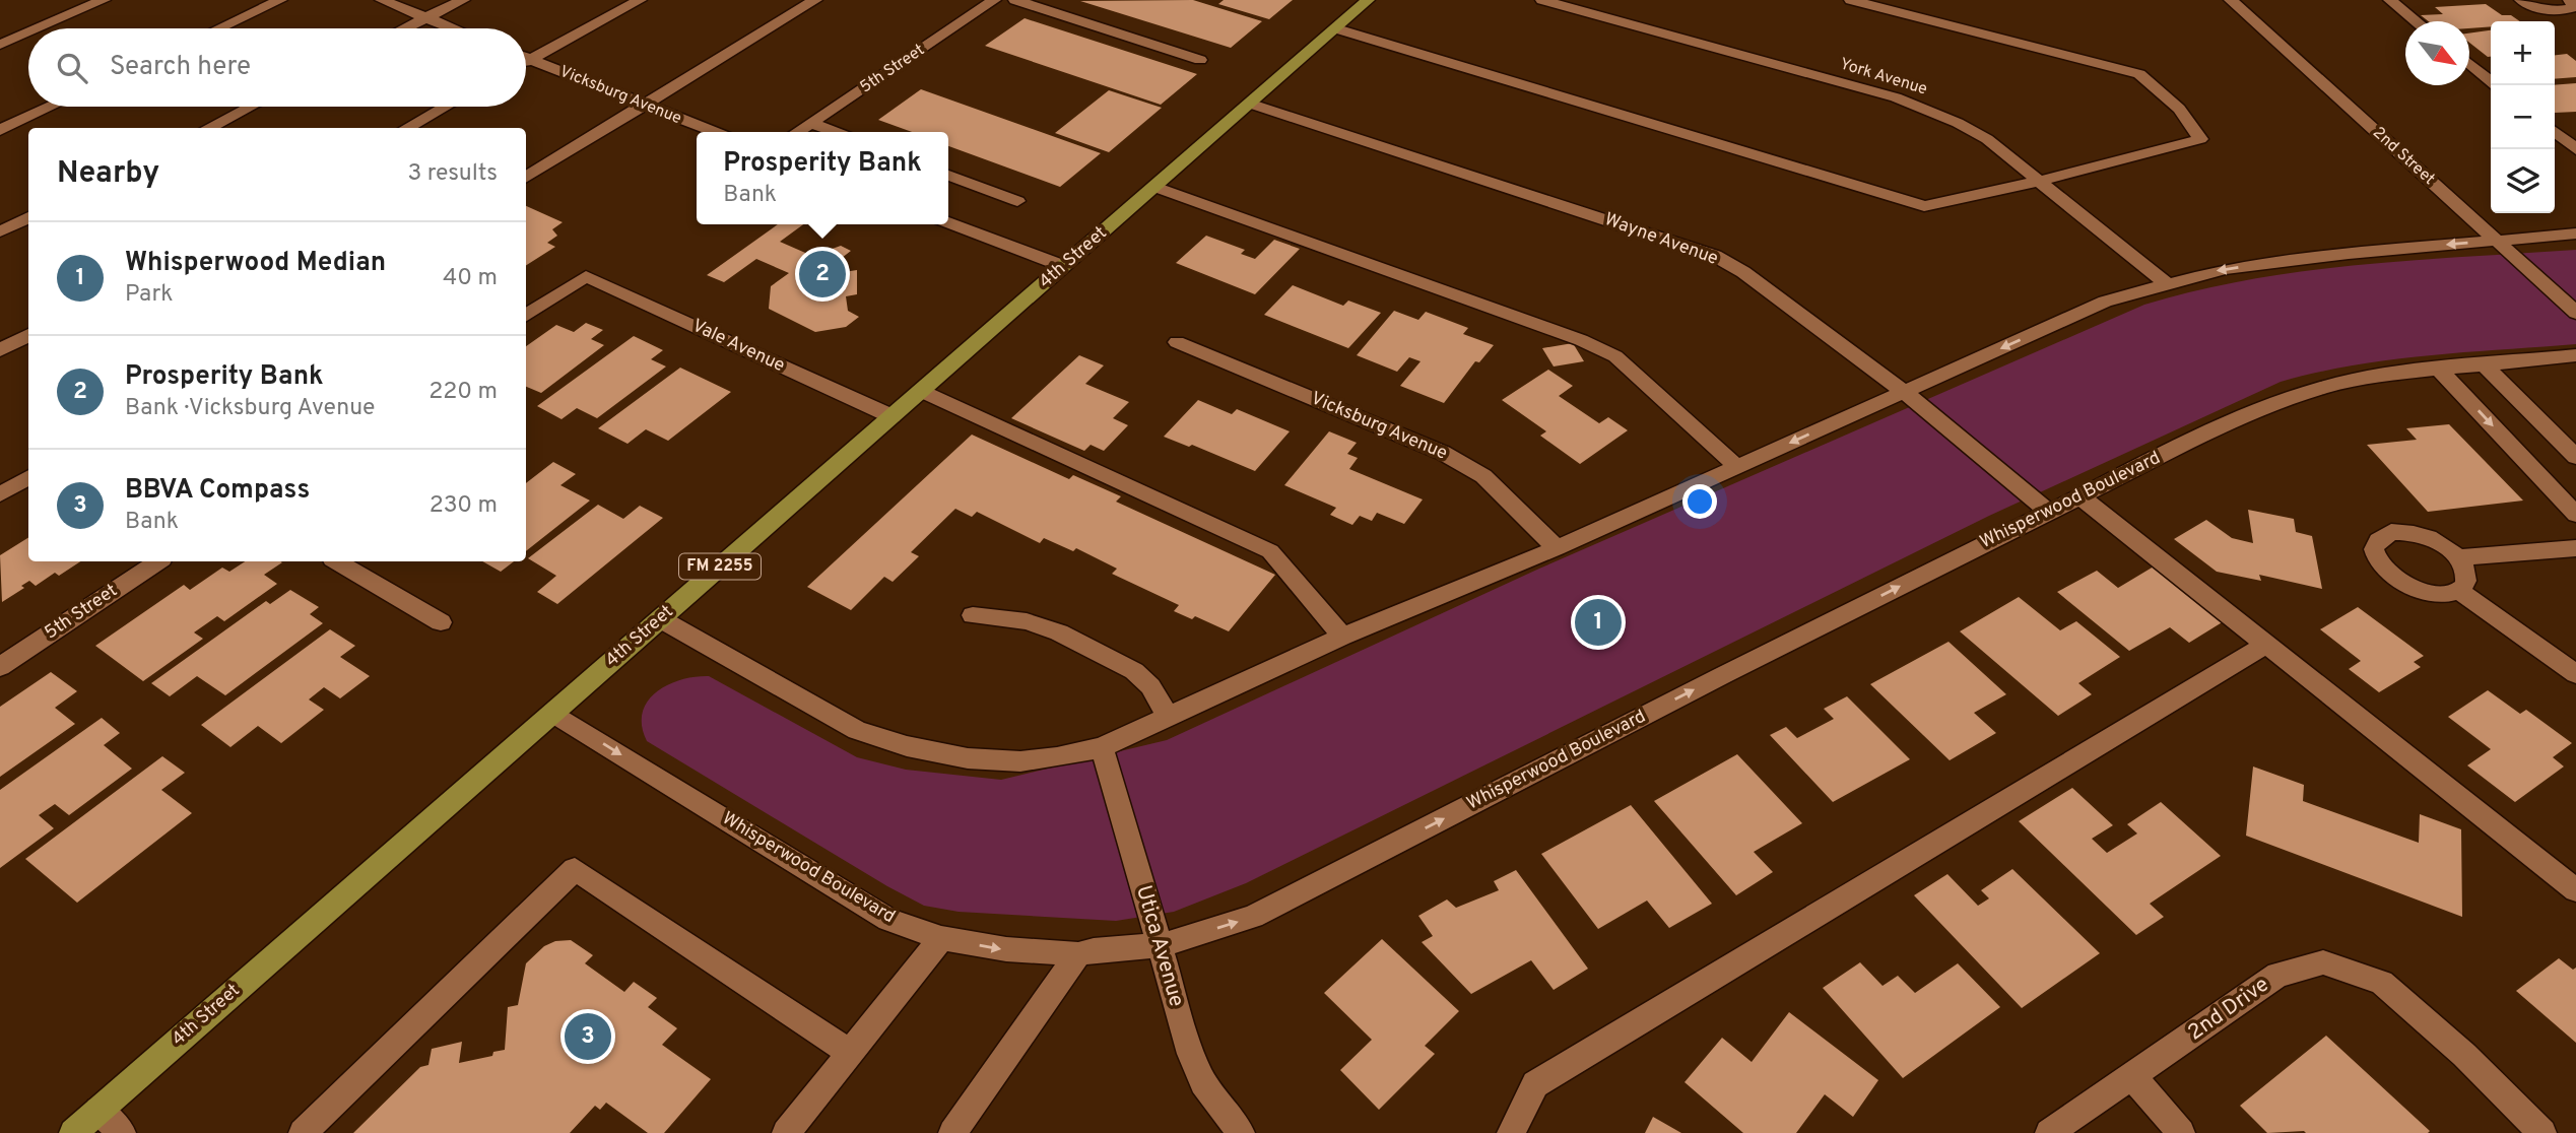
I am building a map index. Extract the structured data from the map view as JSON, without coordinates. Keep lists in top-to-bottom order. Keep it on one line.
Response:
{"streets":{"main road":["4th Street","FM 2255"],"street":["5th Street","York Avenue","Vicksburg Avenue","2nd Street","Wayne Avenue","Vale Avenue","Whisperwood Boulevard","Utica Avenue","2nd Drive"]},"crossings":[["Wayne Avenue","4th Street"],["Wayne Avenue","Whisperwood Boulevard"],["4th Street","Vale Avenue"],["4th Street","Whisperwood Boulevard"],["Whisperwood Boulevard","Utica Avenue"]],"north":"bottom right","page":{"map_buttons":["+","−"],"search":"Search here","heading":["Nearby","3 results"],"popup":["Prosperity Bank","Bank"],"list":[{"mark":"1","name":"Whisperwood Median","note":"Park","value":"40 m"},{"mark":"2","name":"Prosperity Bank","note":"Bank · Vicksburg Avenue","value":"220 m"},{"mark":"3","name":"BBVA Compass","note":"Bank","value":"230 m"}],"pins":["2","1","3"]}}
